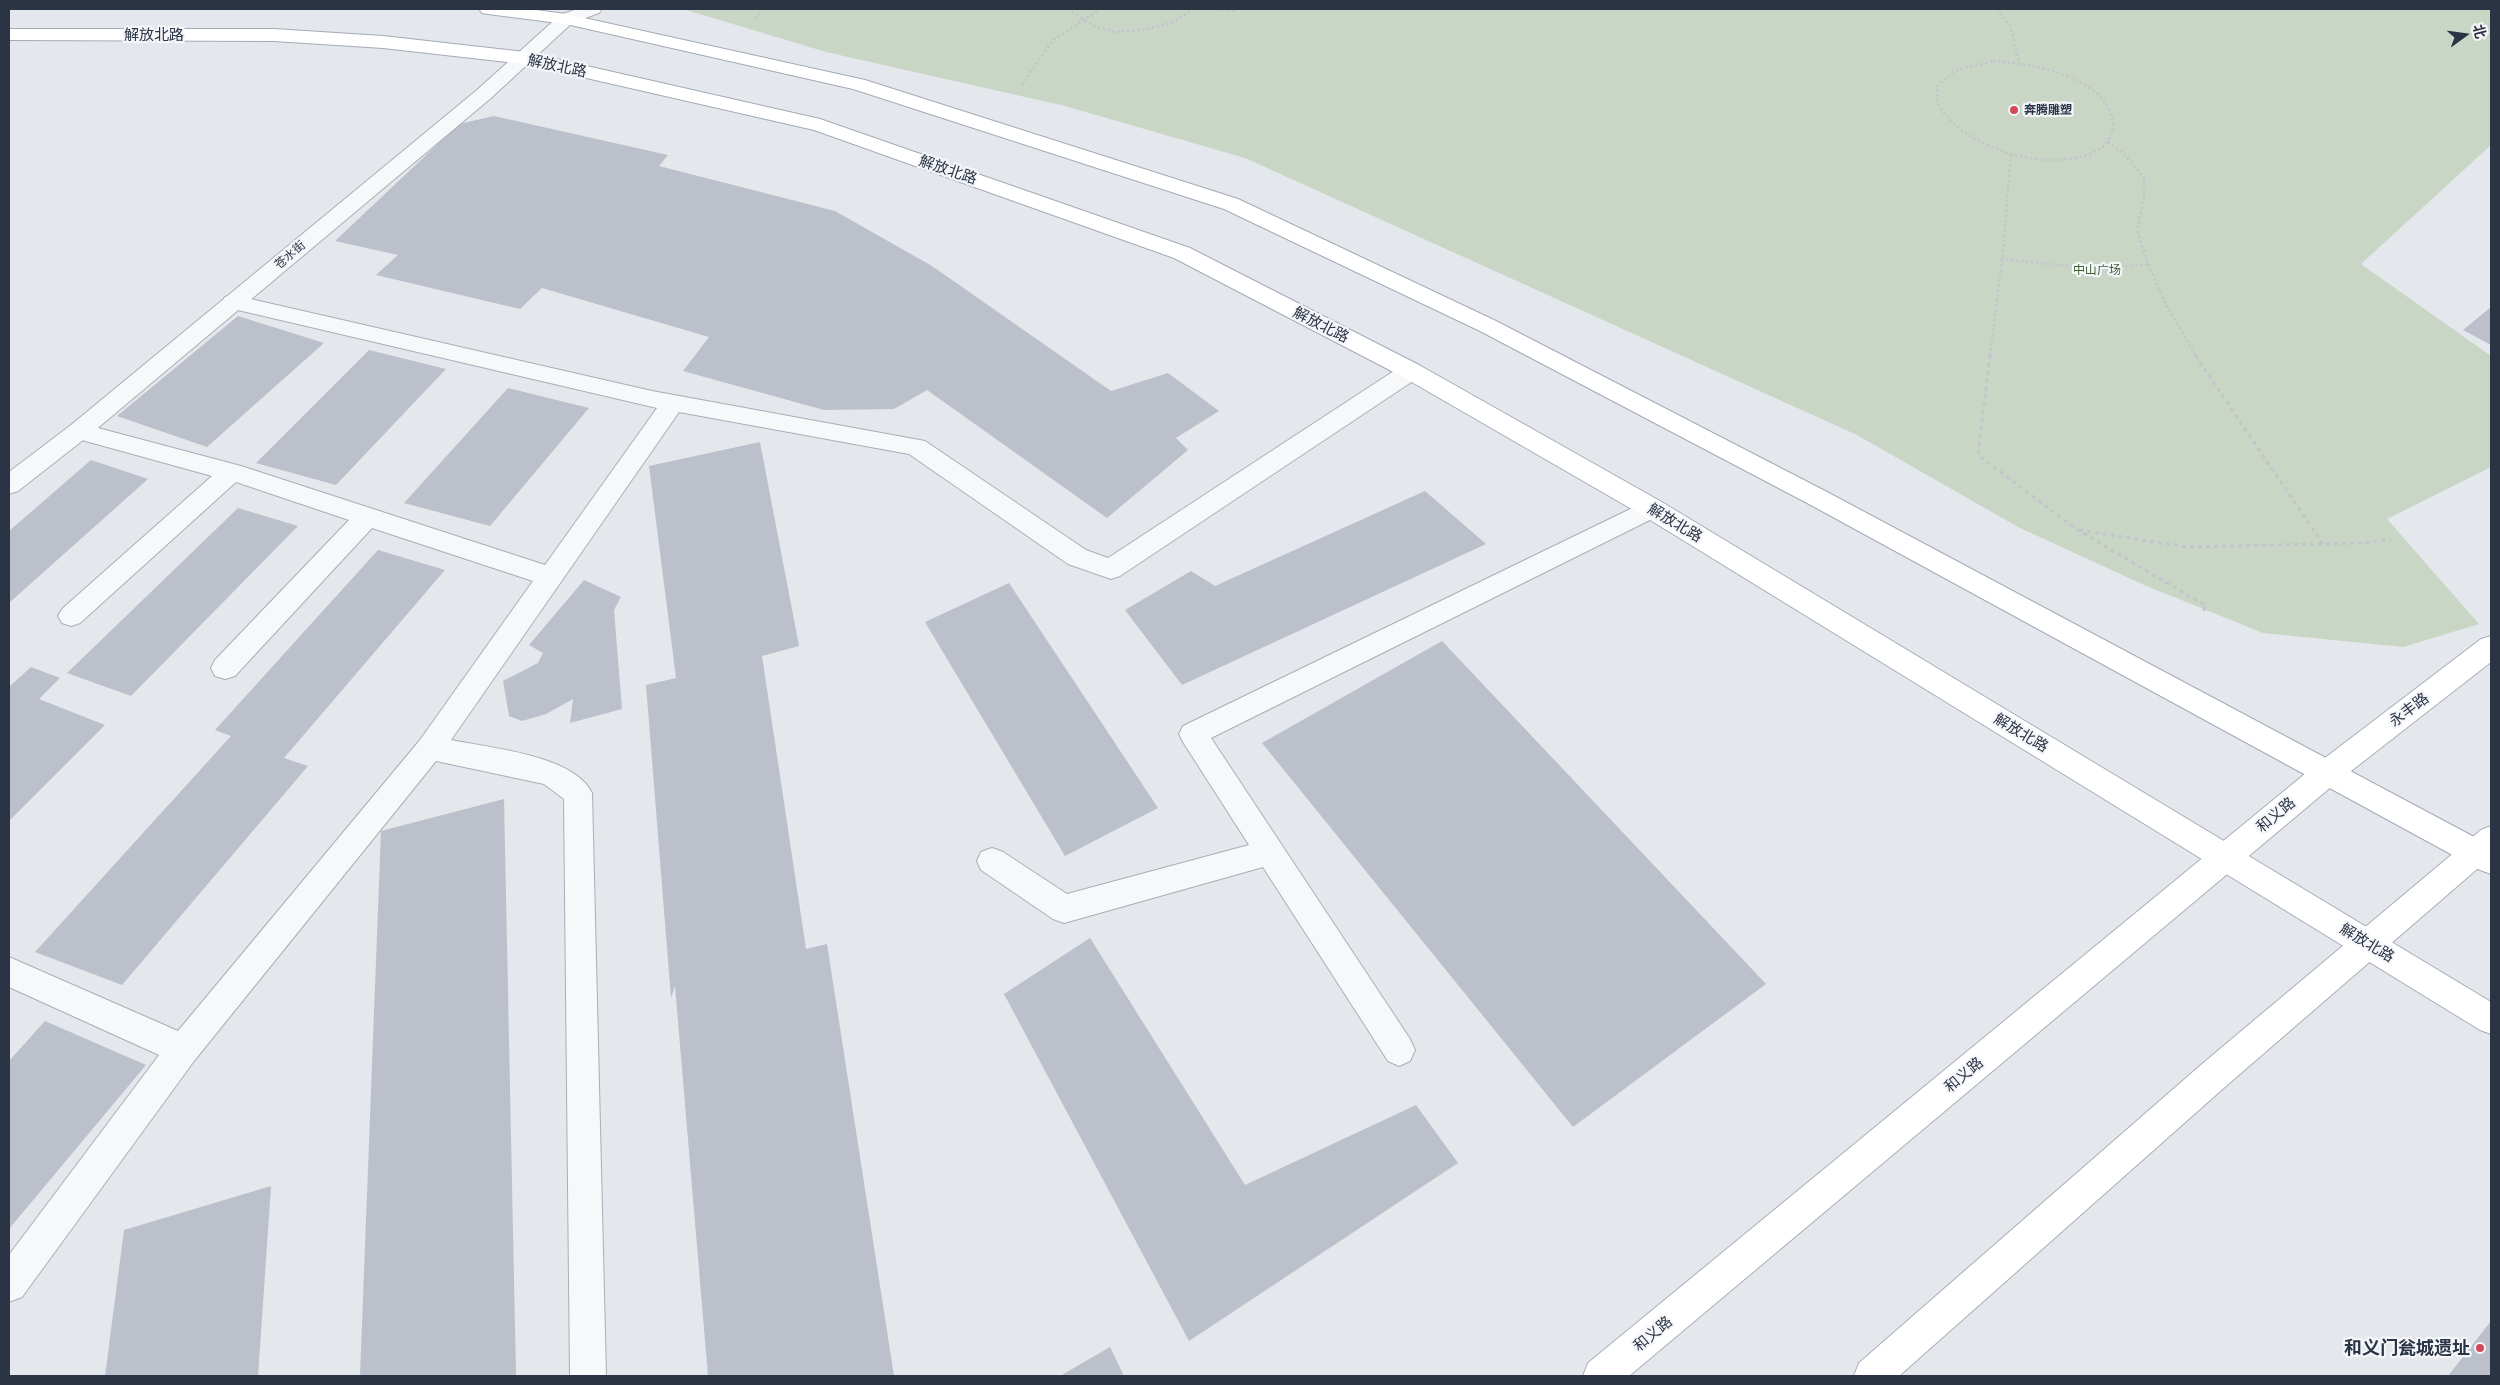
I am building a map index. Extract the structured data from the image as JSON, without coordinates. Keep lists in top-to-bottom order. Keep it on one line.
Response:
{"streets":{"main road":["解放北路","永丰路","和义路"],"street":["苍水街"]},"crossings":[["解放北路","苍水街"],["解放北路","和义路"],["永丰路","和义路"]],"parks":["中山广场"],"places":["奔腾雕塑","和义门瓮城遗址"],"north":"right"}
